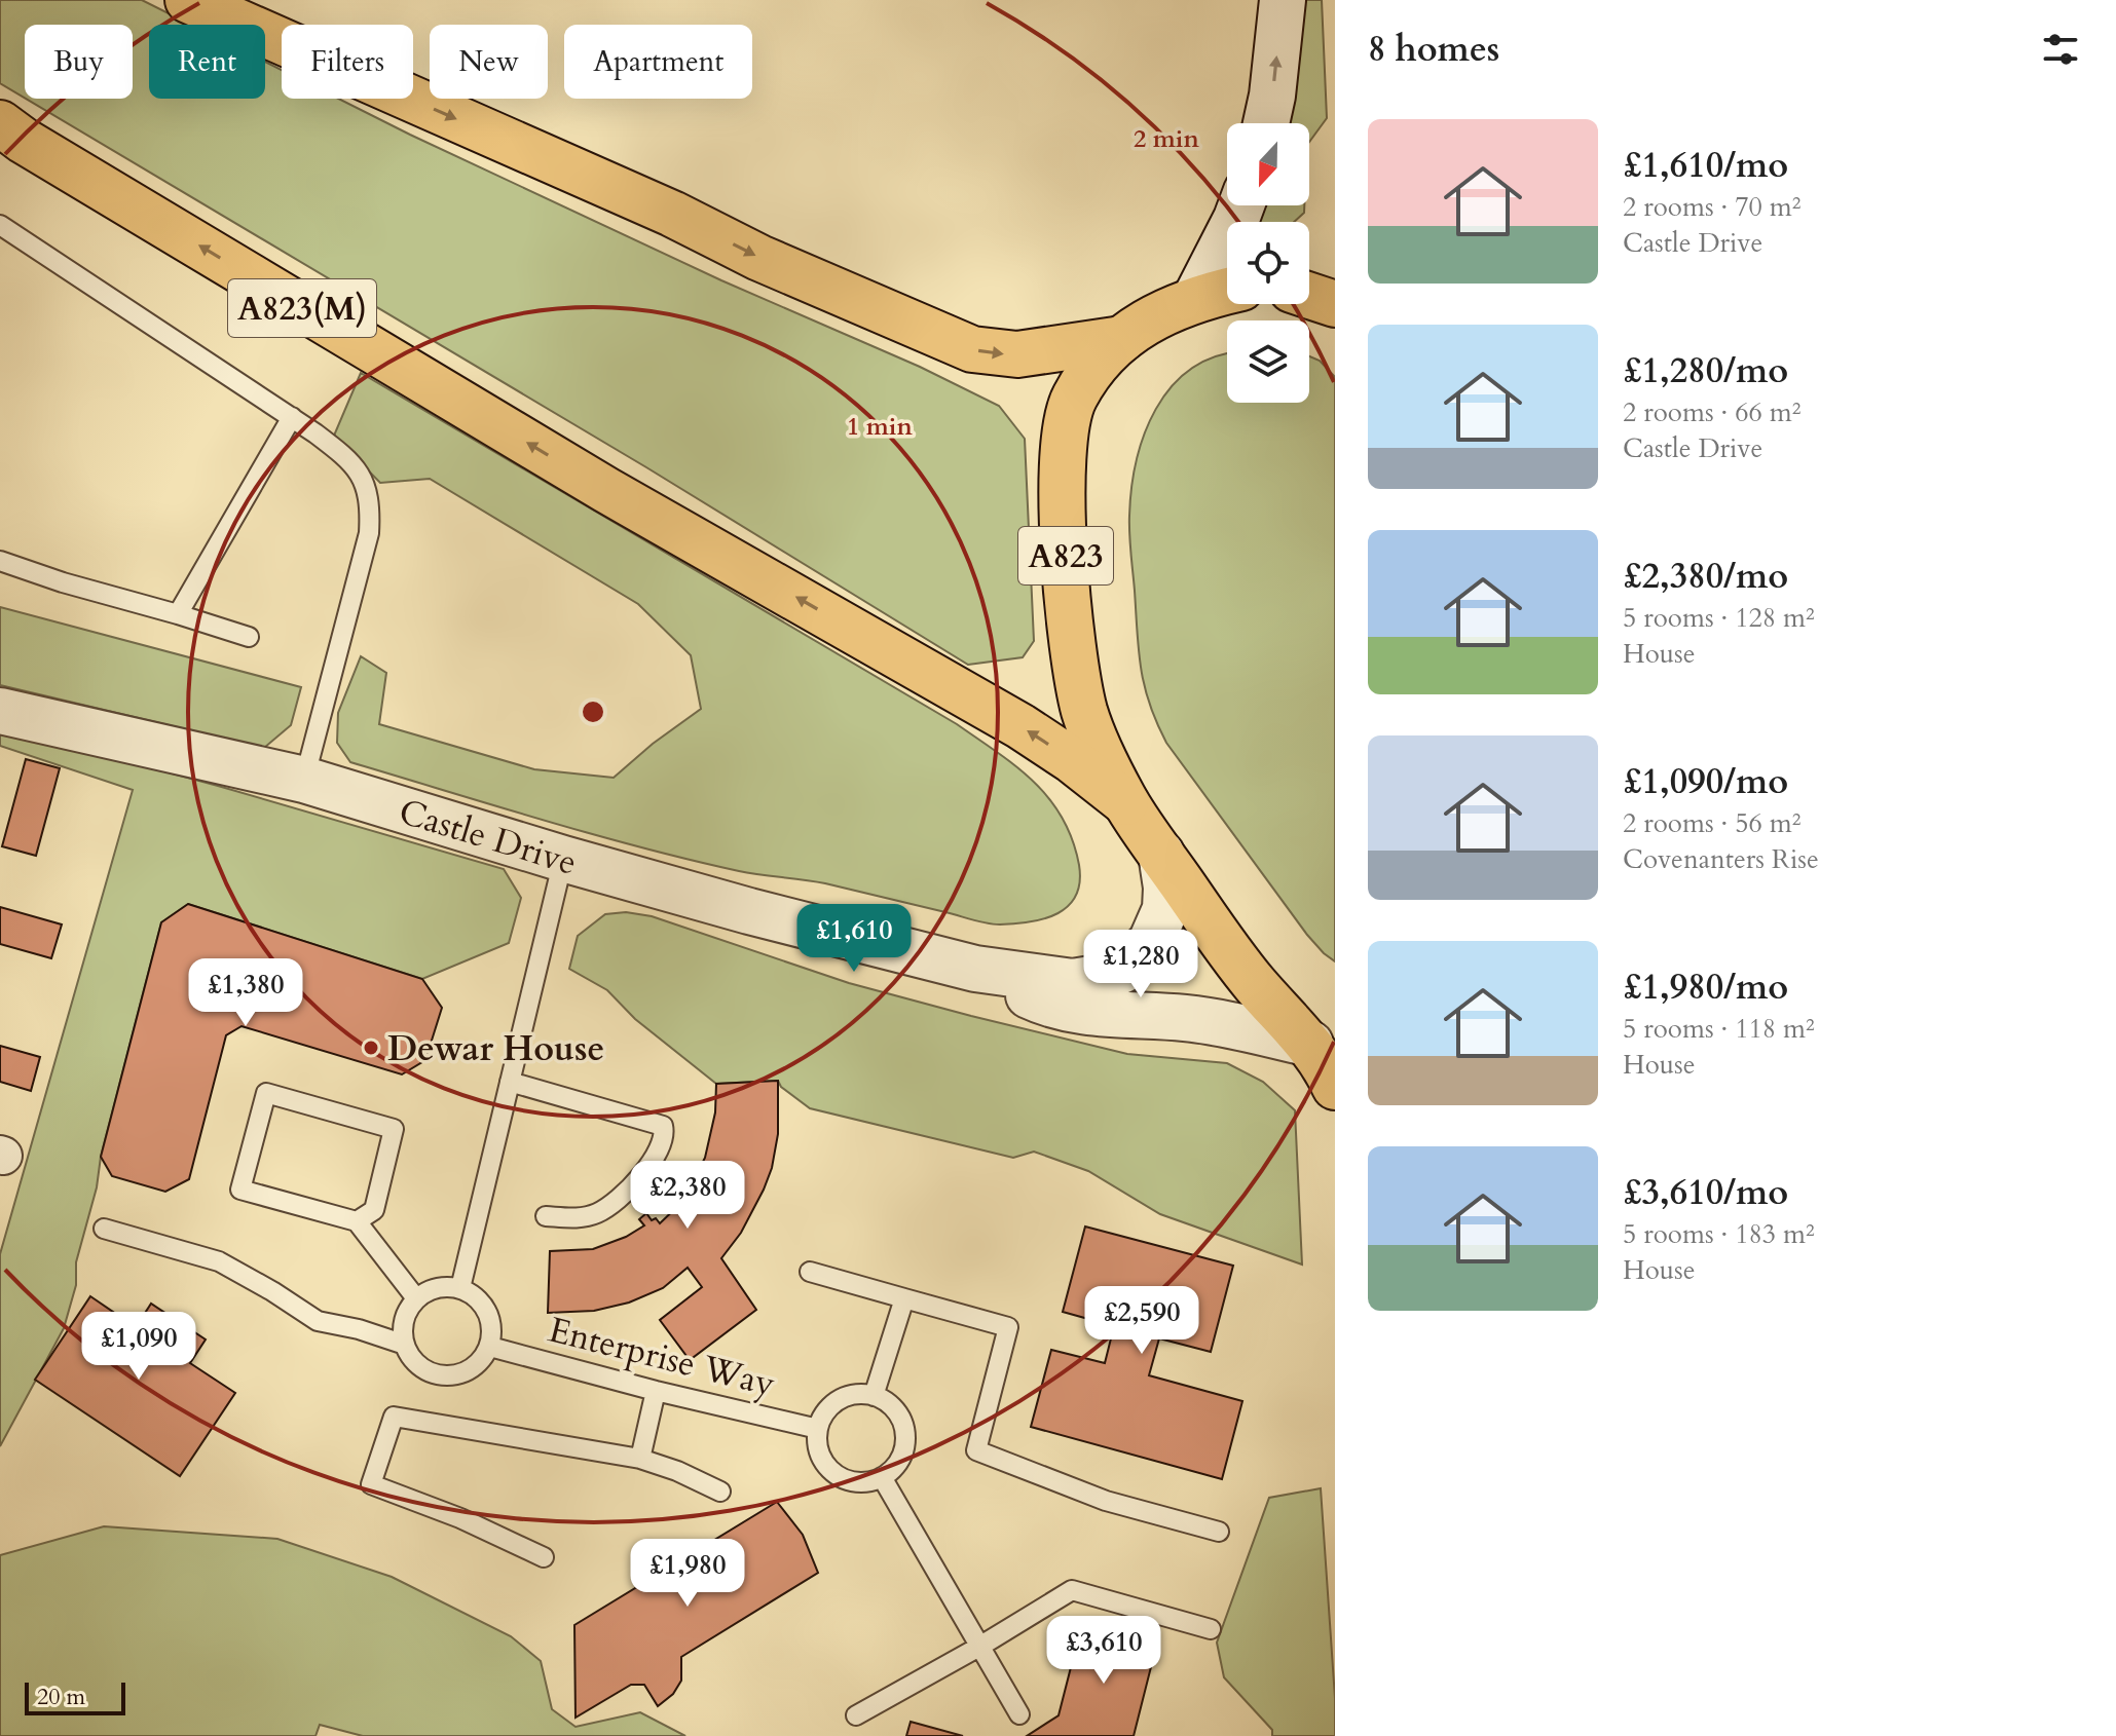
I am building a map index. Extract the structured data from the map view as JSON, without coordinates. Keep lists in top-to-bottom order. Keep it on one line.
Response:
{"streets":{"main road":["A823(M)","A823"],"street":["Castle Drive"],"lane":["Enterprise Way"]},"crossings":[["A823(M)","A823"],["A823","Castle Drive"]],"places":["Dewar House"],"scale_bar":"20 m","north":"bottom","page":{"heading":"8 homes","chip":["Buy","Rent","Filters","New","Apartment"],"list":[{"name":"£1,610/mo","note":"2 rooms · 70 m² · Castle Drive"},{"name":"£1,280/mo","note":"2 rooms · 66 m² · Castle Drive"},{"name":"£2,380/mo","note":"5 rooms · 128 m² · House"},{"name":"£1,090/mo","note":"2 rooms · 56 m² · Covenanters Rise"},{"name":"£1,980/mo","note":"5 rooms · 118 m² · House"},{"name":"£3,610/mo","note":"5 rooms · 183 m² · House"}],"price":["£1,610","£1,280","£1,380","£2,380","£2,590","£1,090","£1,980","£3,610"],"scale":"20 m"},"rings":["2 min","1 min"]}
